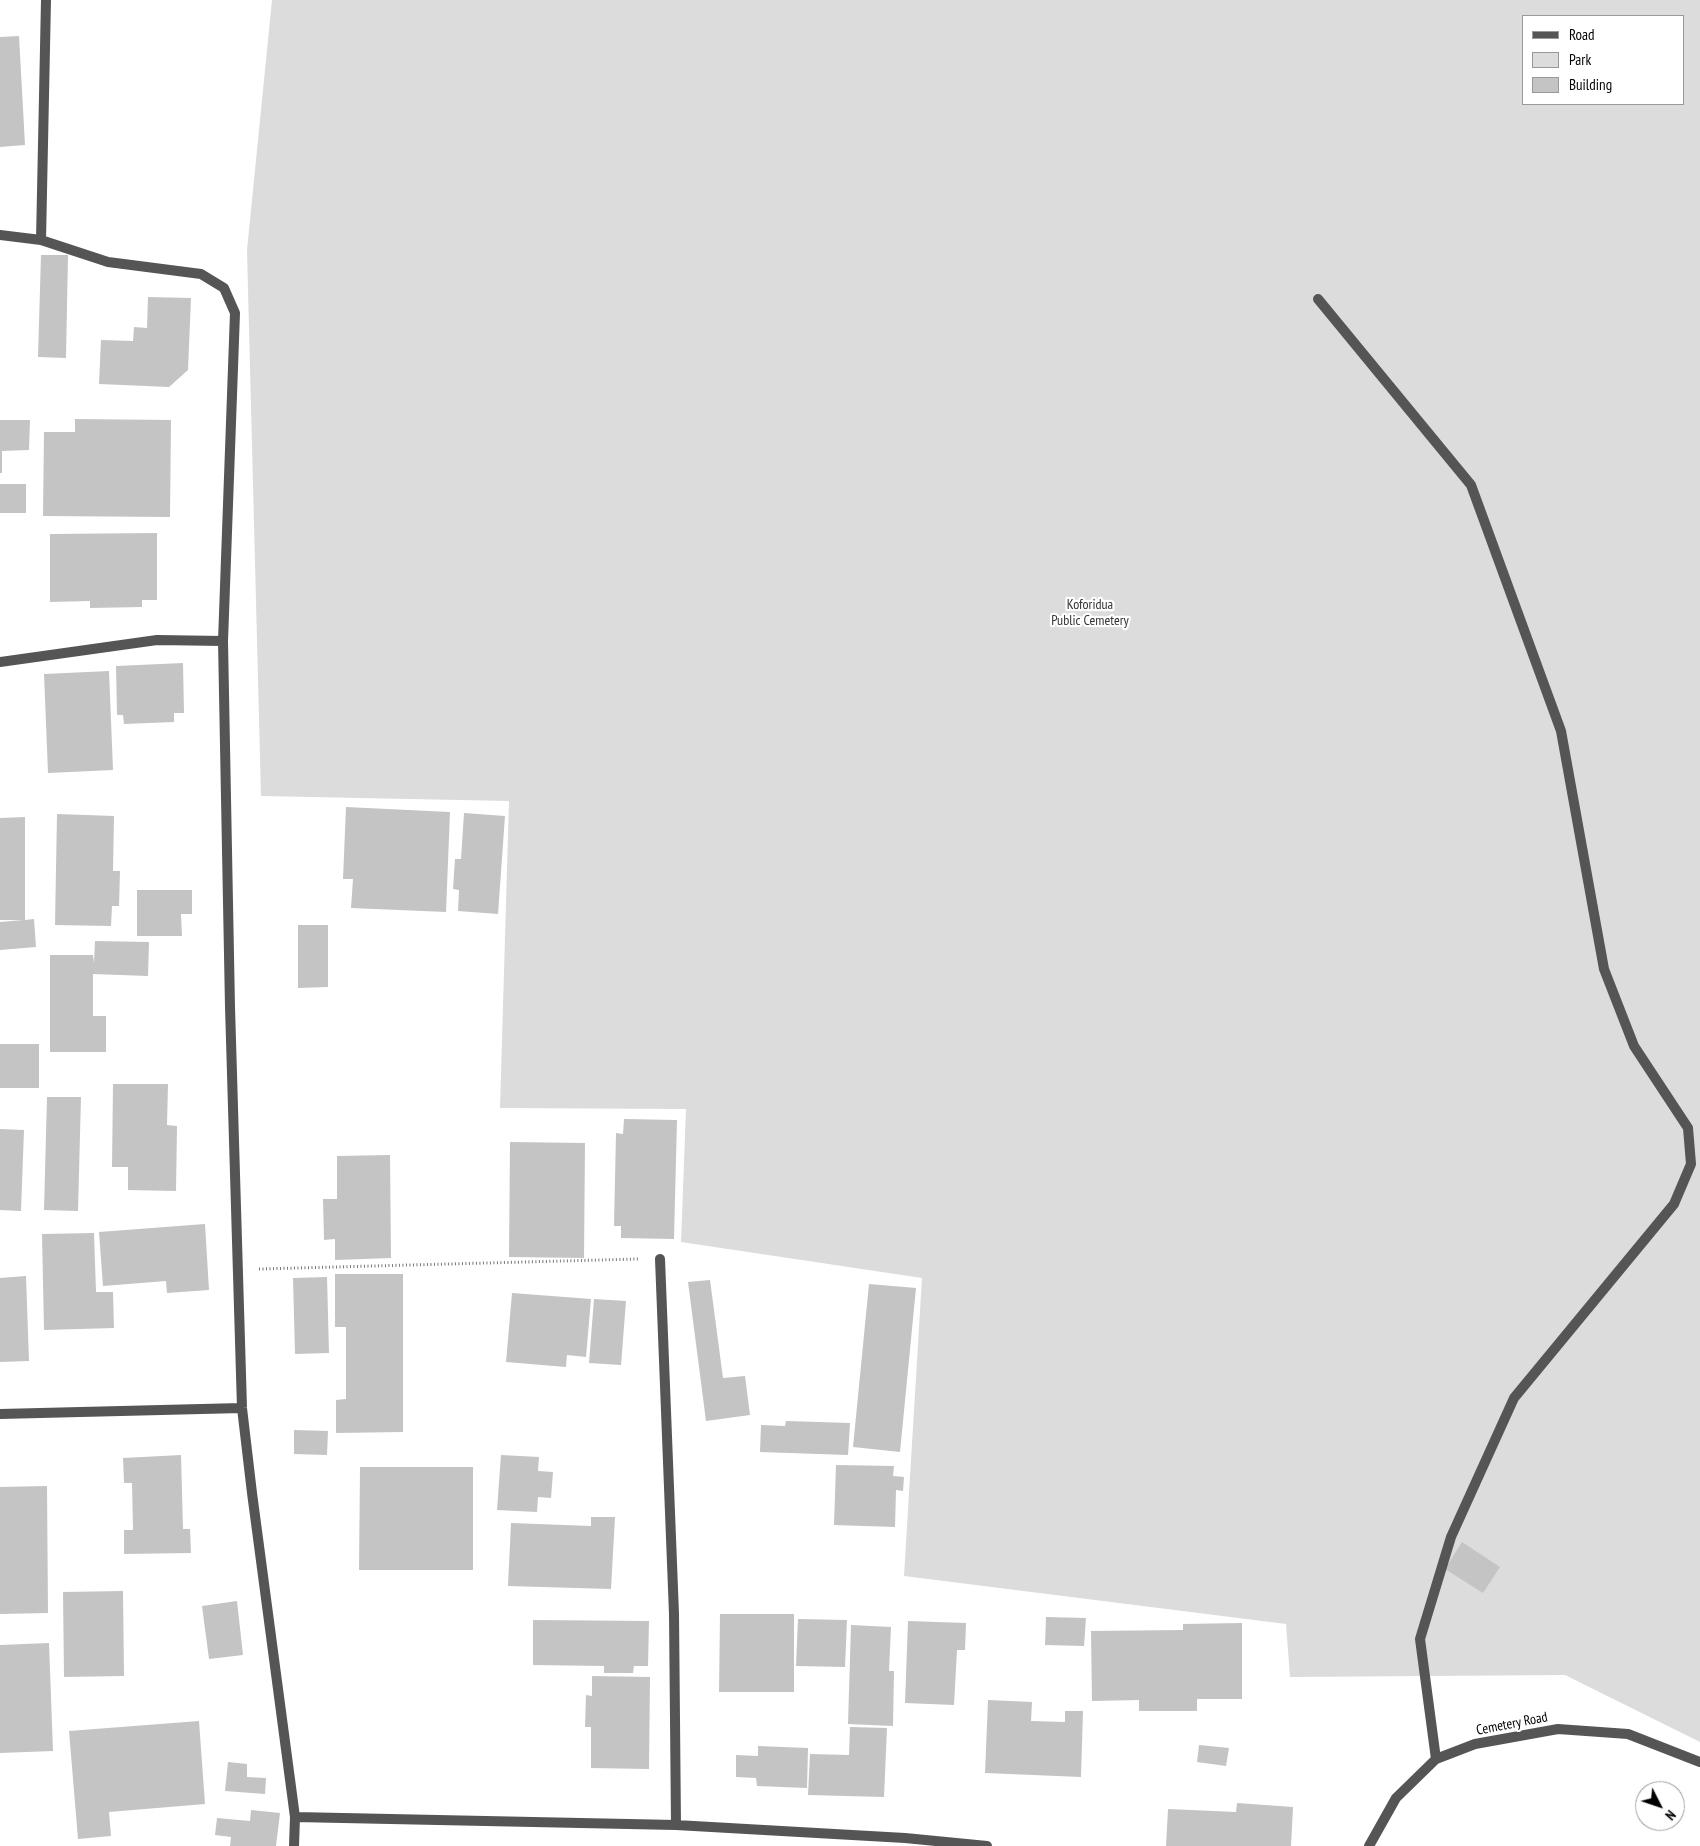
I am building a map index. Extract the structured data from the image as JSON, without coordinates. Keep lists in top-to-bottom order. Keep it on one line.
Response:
{"streets":{"street":["Cemetery Road"]},"parks":["Koforidua Public Cemetery"],"legend":["Road","Park","Building"],"north":"bottom right"}
